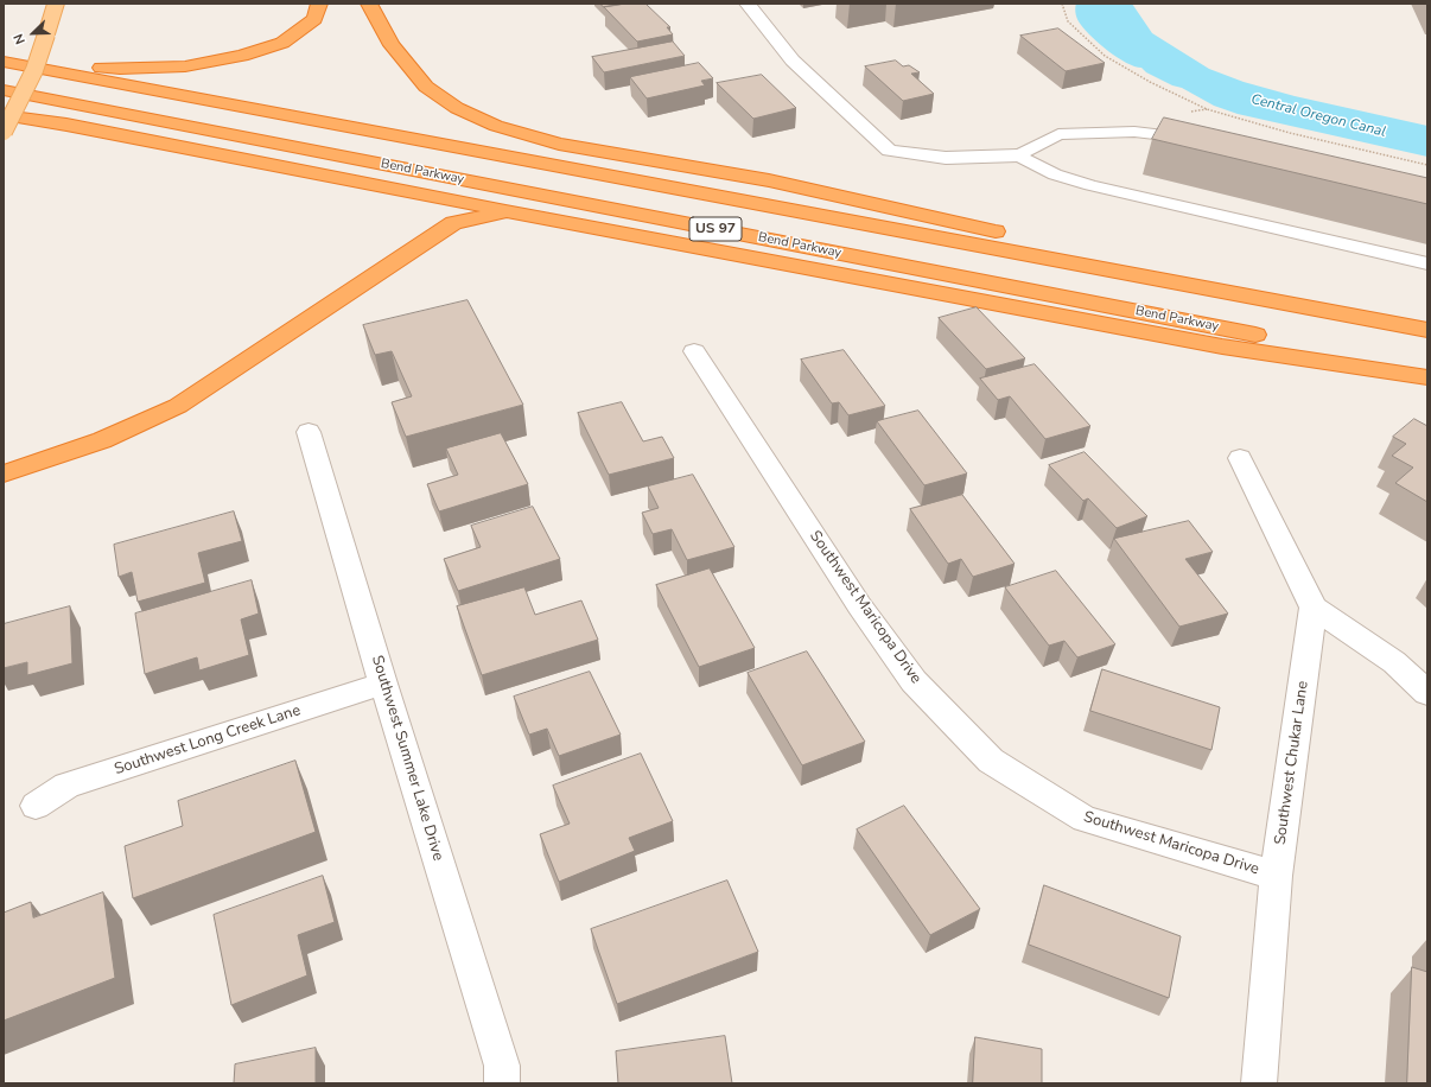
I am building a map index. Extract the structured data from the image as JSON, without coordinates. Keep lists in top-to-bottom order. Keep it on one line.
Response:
{"streets":{"highway":["Bend Parkway","US 97"],"street":["Southwest Maricopa Drive","Southwest Long Creek Lane","Southwest Summer Lake Drive","Southwest Chukar Lane"]},"crossings":[["Southwest Maricopa Drive","Southwest Chukar Lane"],["Southwest Long Creek Lane","Southwest Summer Lake Drive"]],"water":["Central Oregon Canal"],"north":"bottom left"}
